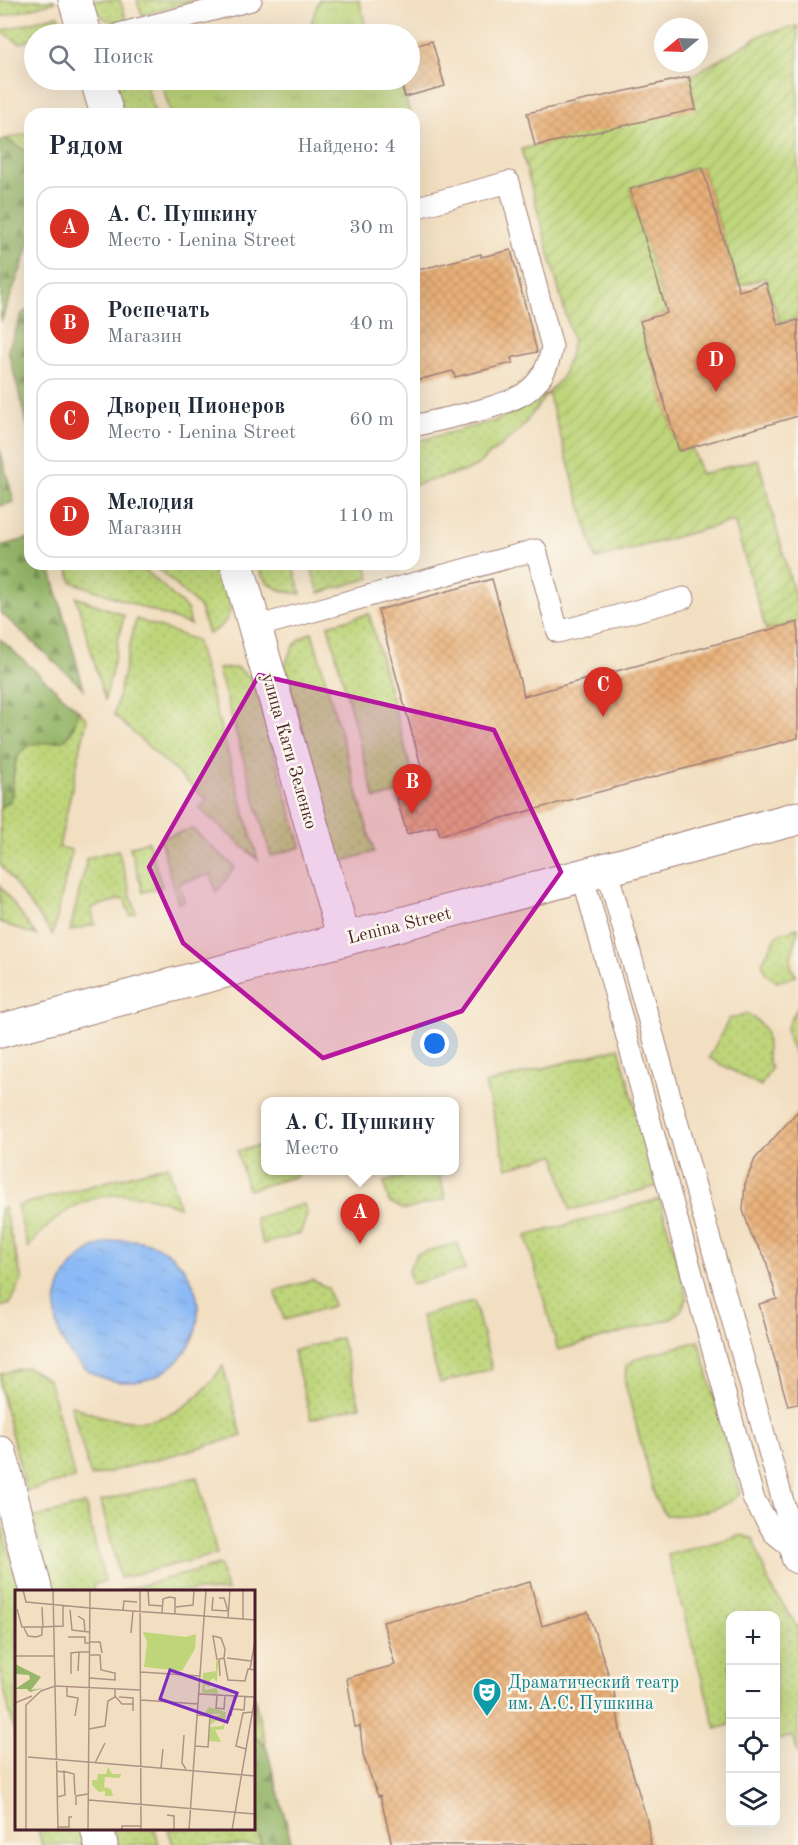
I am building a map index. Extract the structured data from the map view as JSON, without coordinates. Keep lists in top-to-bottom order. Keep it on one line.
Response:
{"streets":{"main road":["улица Кати Зеленко","Lenina Street"]},"crossings":[["улица Кати Зеленко","Lenina Street"]],"places":{"theatre":["Драматический театр им. А.С. Пушкина"]},"north":"left","page":{"search":"Поиск","heading":["Рядом","Найдено: 4"],"list":[{"mark":"A","name":"А. С. Пушкину","note":"Место · Lenina Street","value":"30 m"},{"mark":"B","name":"Роспечать","note":"Магазин","value":"40 m"},{"mark":"C","name":"Дворец Пионеров","note":"Место · Lenina Street","value":"60 m"},{"mark":"D","name":"Мелодия","note":"Магазин","value":"110 m"}],"pins":["D","C","B","A"],"popup":["А. С. Пушкину","Место"],"map_buttons":["+","−"]}}
